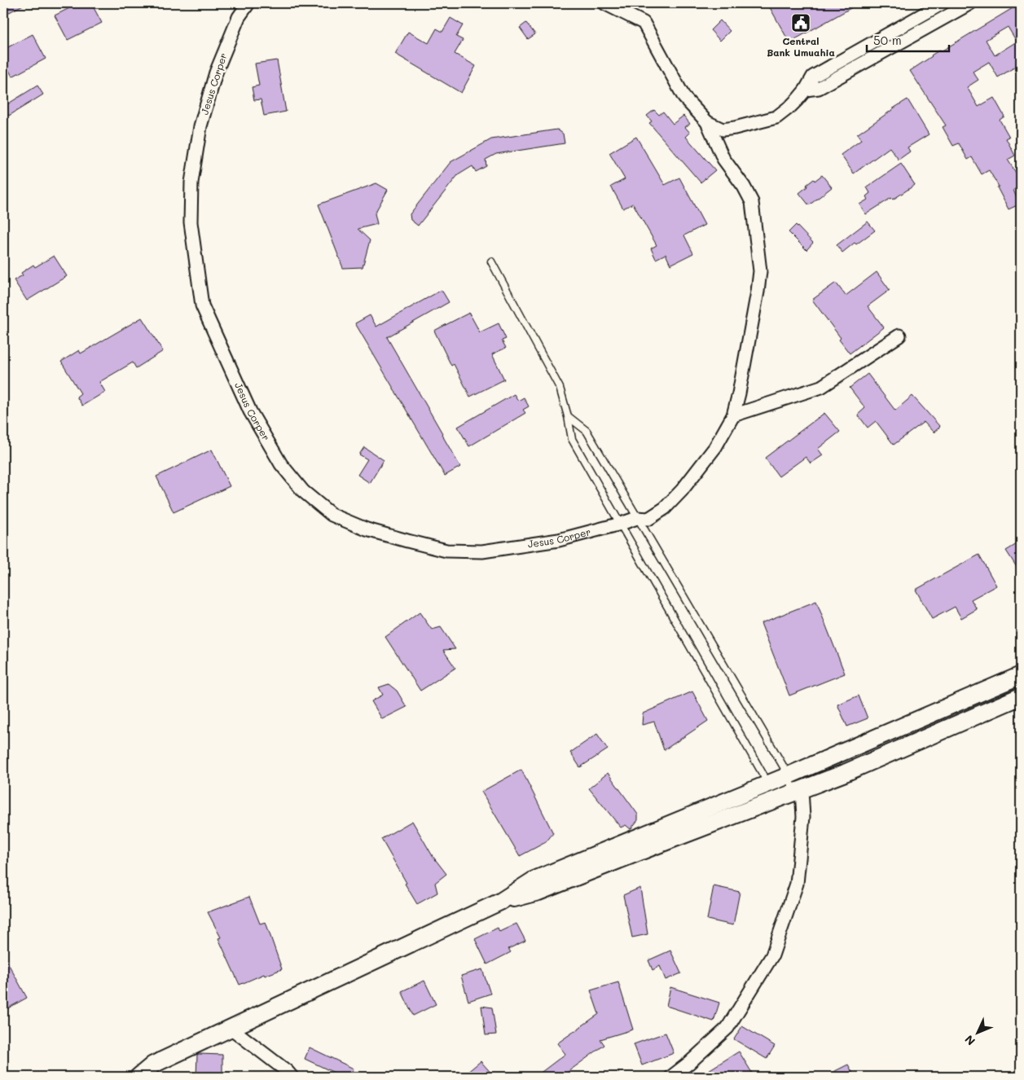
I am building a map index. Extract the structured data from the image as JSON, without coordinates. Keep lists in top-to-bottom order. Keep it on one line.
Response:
{"streets":{"street":["Jesus Corper"]},"places":{"public building":["Central Bank Umuahia"]},"scale_bar":"50 m","north":"bottom left"}
